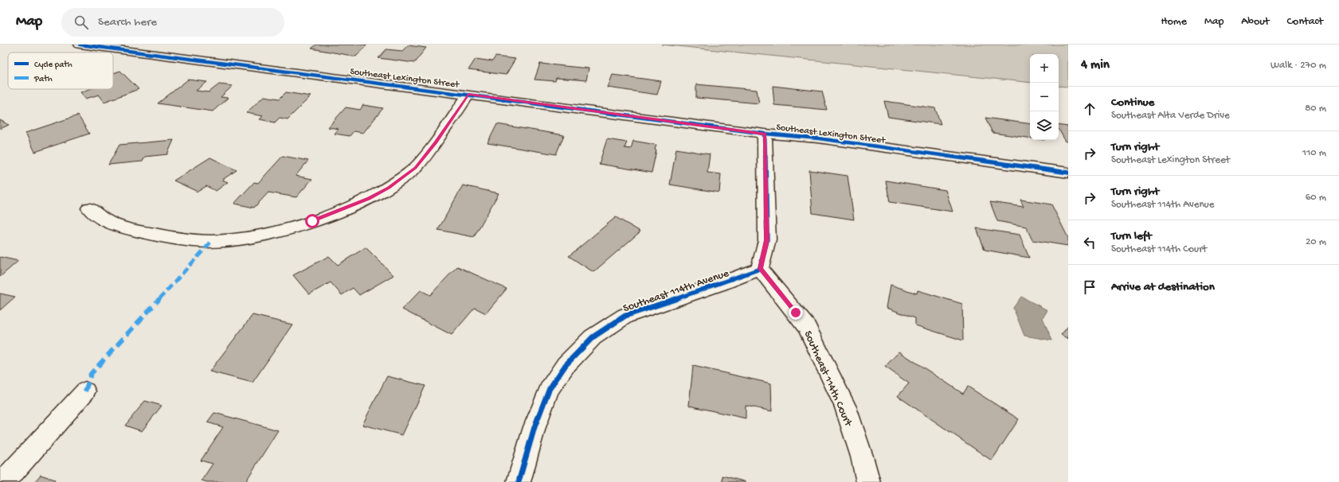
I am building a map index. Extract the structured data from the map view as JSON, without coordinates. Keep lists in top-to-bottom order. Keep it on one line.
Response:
{"streets":{"street":["Southeast Lexington Street","Southeast 114th Avenue","Southeast 114th Court"]},"crossings":[["Southeast 114th Avenue","Southeast 114th Court"]],"legend":["Cycle path","Path"],"page":{"header":"Map","search":"Search here","nav":["Home","Map","About","Contact"],"heading":["4 min","Walk · 270 m"],"map_buttons":["+","−"],"list":[["Continue","Southeast Alta Verde Drive","80 m"],["Turn right","Southeast Lexington Street","110 m"],["Turn right","Southeast 114th Avenue","60 m"],["Turn left","Southeast 114th Court","20 m"],"Arrive at destination"]}}
